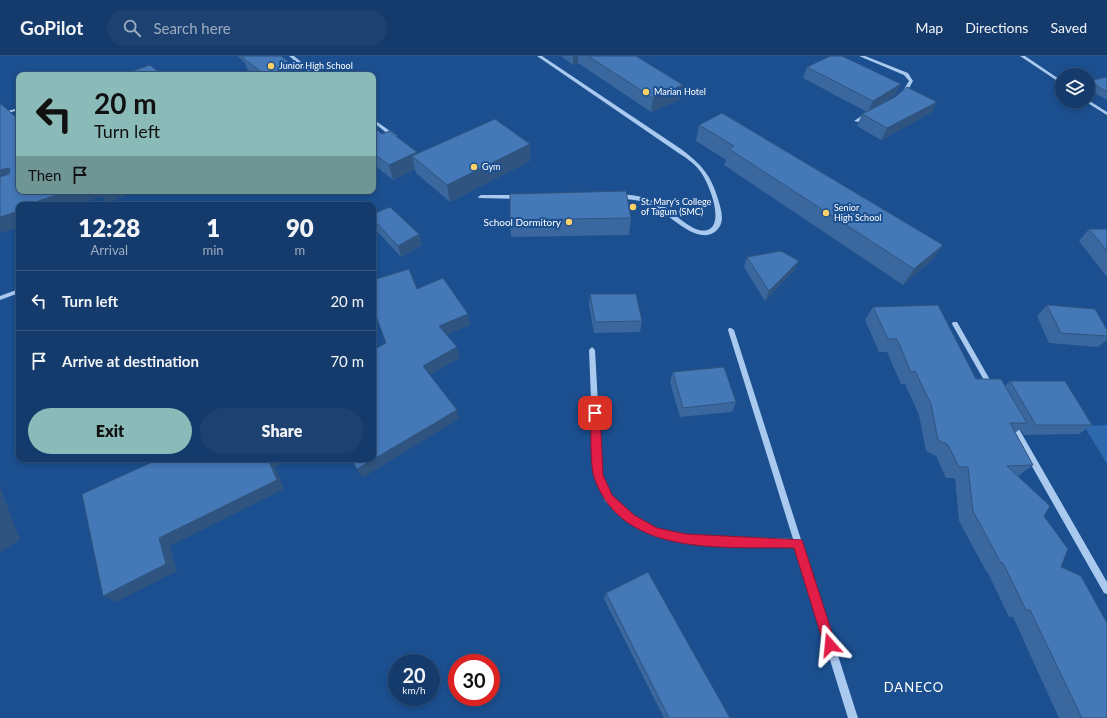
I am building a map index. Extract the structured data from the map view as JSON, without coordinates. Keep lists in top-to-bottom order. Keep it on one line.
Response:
{"districts":["DANECO"],"places":["Junior High School","Marian Hotel","Gym","St. Mary's College of Tagum (SMC)","Senior High School","School Dormitory"],"page":{"header":"GoPilot","search":"Search here","nav":["Map","Directions","Saved"],"turn":["20 m","Turn left"],"then":"Then","eta":["12:28","Arrival","1","min","90","m"],"list":[{"name":"Turn left","value":"20 m"},{"name":"Arrive at destination","value":"70 m"}],"buttons":["Exit","Share"],"speed":"20 km/h","limit":"30"}}
